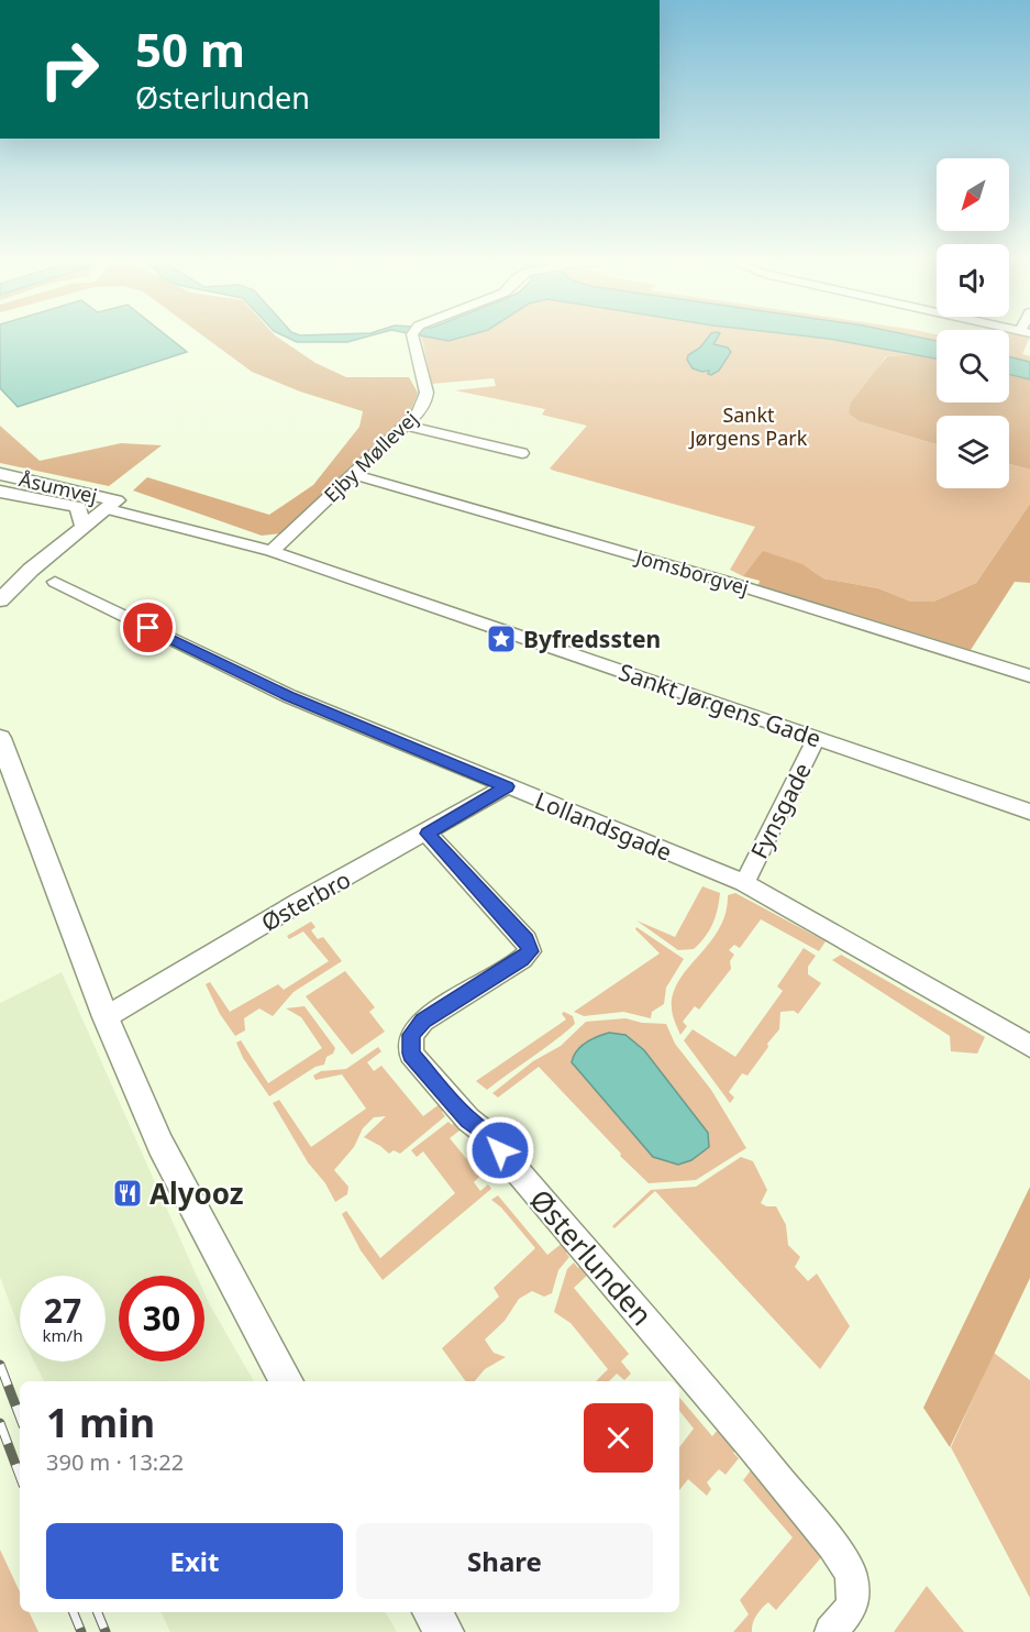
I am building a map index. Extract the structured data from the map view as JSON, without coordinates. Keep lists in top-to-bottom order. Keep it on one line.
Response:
{"streets":{"street":["Ejby Møllevej","Åsumvej","Jomsborgvej","Sankt Jørgens Gade","Fynsgade","Lollandsgade","Østerbro","Østerlunden"]},"crossings":[["Ejby Møllevej","Jomsborgvej"],["Ejby Møllevej","Sankt Jørgens Gade"],["Åsumvej","Sankt Jørgens Gade"],["Sankt Jørgens Gade","Fynsgade"],["Fynsgade","Lollandsgade"],["Lollandsgade","Østerbro"],["Østerbro","Østerlunden"]],"parks":["Sankt Jørgens Park"],"places":{"place":["Byfredssten"],"restaurant":["Alyooz"]},"north":"bottom left","page":{"turn":["50 m","Østerlunden"],"speed":"27 km/h","limit":"30","heading":["1 min","390 m · 13:22"],"buttons":["Exit","Share"]}}
